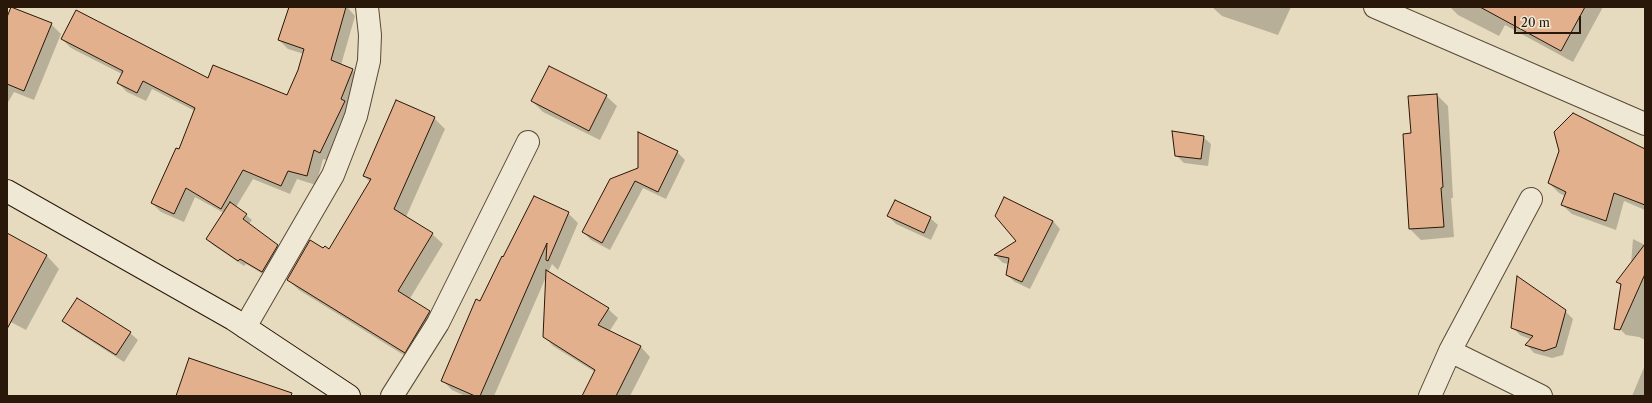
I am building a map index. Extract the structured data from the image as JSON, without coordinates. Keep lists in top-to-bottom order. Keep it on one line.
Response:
{"scale_bar":"20 m"}
